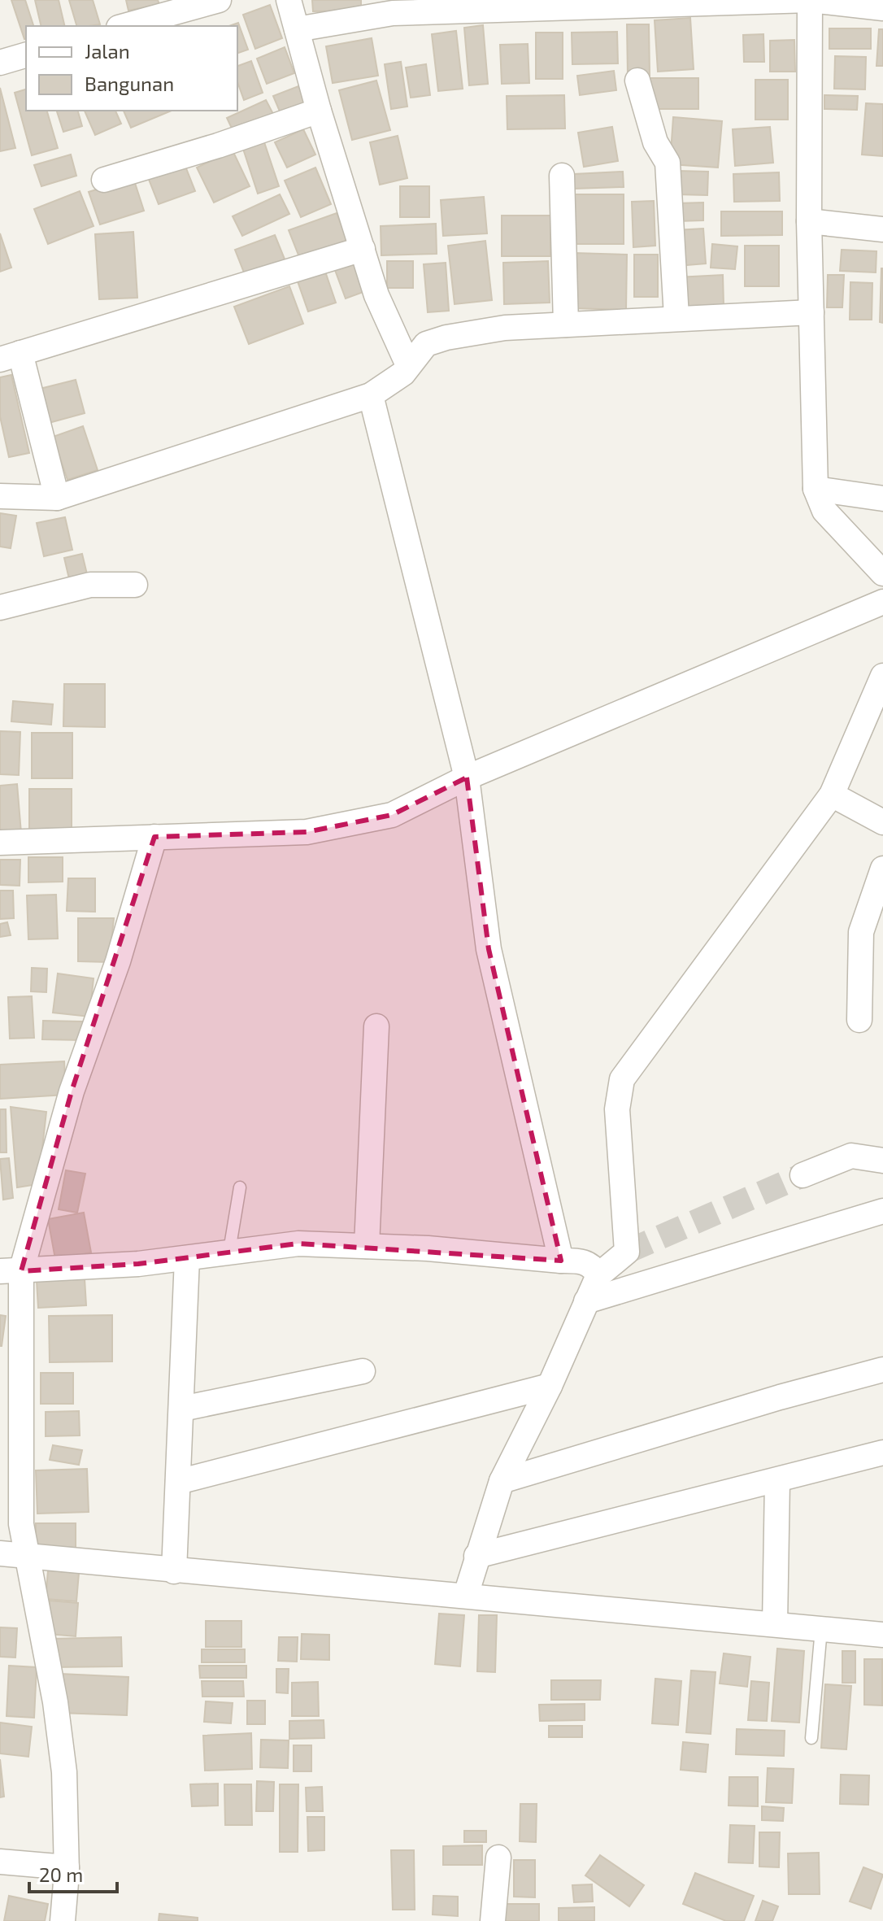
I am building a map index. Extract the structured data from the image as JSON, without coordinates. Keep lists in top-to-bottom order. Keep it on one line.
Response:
{"legend":["Jalan","Bangunan"],"scale_bar":"20 m"}
